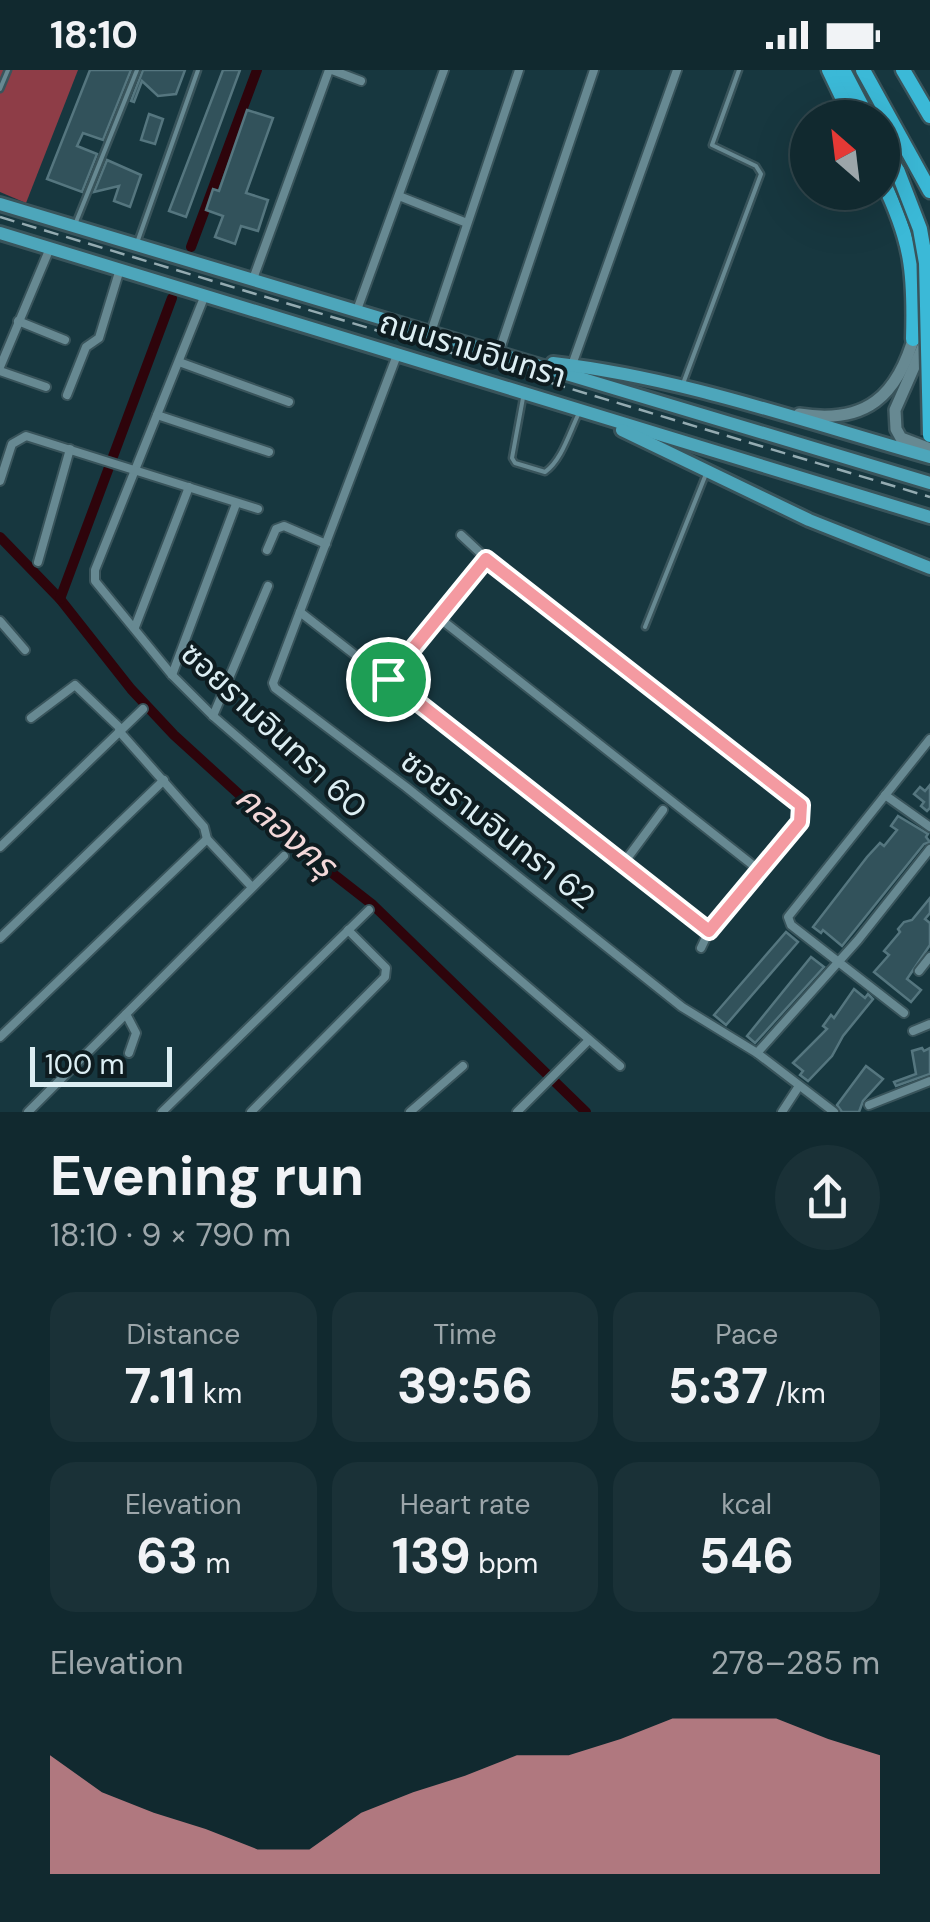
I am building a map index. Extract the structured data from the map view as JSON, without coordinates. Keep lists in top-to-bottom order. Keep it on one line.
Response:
{"streets":{"main road":["ถนนรามอินทรา"],"street":["ซอยรามอินทรา 60","ซอยรามอินทรา 62"]},"crossings":[["ถนนรามอินทรา","ซอยรามอินทรา 60"],["ถนนรามอินทรา","ซอยรามอินทรา 62"]],"water":["คลองครุ"],"scale_bar":"100 m","north":"top left","page":{"status":"18:10","scale":"100 m","heading":["Evening run","18:10 · 9 × 790 m"],"stats":[["Distance","7.11 km"],["Time","39:56"],["Pace","5:37 /km"],["Elevation","63 m"],["Heart rate","139 bpm"],["kcal","546"]],"chart":["Elevation","278–285 m"]}}
